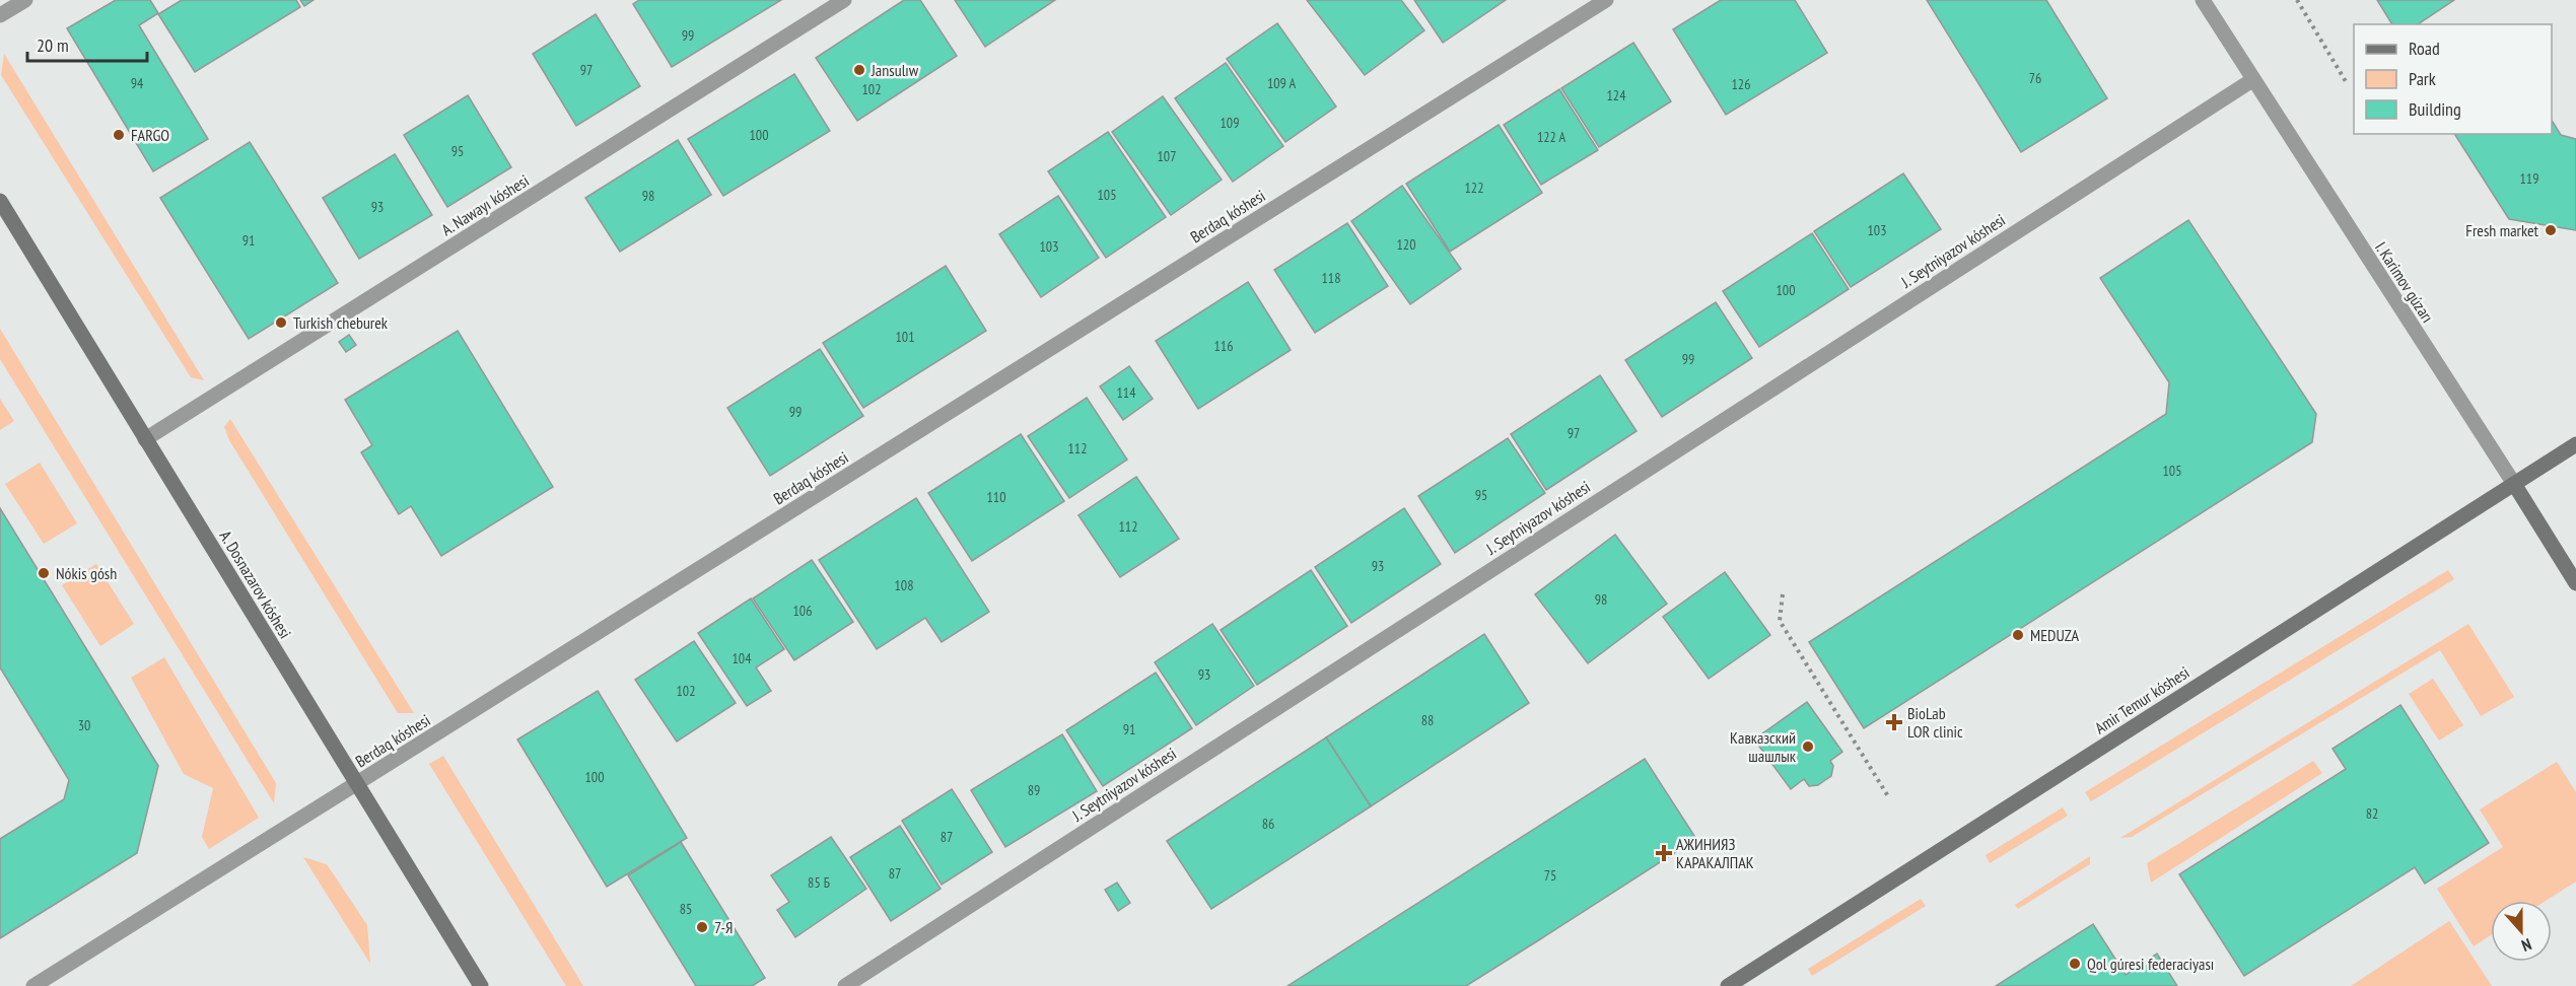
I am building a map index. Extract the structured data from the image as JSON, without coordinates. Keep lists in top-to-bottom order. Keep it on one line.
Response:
{"streets":{"main road":["I. Karimov gúzarı","A. Dosnazarov kóshesi","Amir Temur kóshesi"],"street":["A. Nawayı kóshesi","Berdaq kóshesi","J. Seytniyazov kóshesi"]},"crossings":[["A. Nawayı kóshesi","A. Dosnazarov kóshesi"],["Berdaq kóshesi","A. Dosnazarov kóshesi"],["J. Seytniyazov kóshesi","I. Karimov gúzarı"],["I. Karimov gúzarı","Amir Temur kóshesi"]],"places":{"other":["Jansulıw","FARGO","Fresh market","Turkish cheburek","Nókis gósh","MEDUZA","Кавказский шашлык","7-Я","Qol gúresi federaciyası"],"health":["BioLab LOR clinic","АЖИНИЯЗ КАРАКАЛПАК"]},"house_numbers":["99","97","76","94","109 А","126","102","124","109","100","122 А","95","107","119","122","105","98","93","103","91","120","103","118","100","101","116","99","114","99","97","112","105","95","110","112","93","108","98","106","104","93","102","88","30","91","100","89","82","86","87","87","75","85 Б","85"],"legend":["Road","Park","Building"],"scale_bar":"20 m","north":"bottom"}
